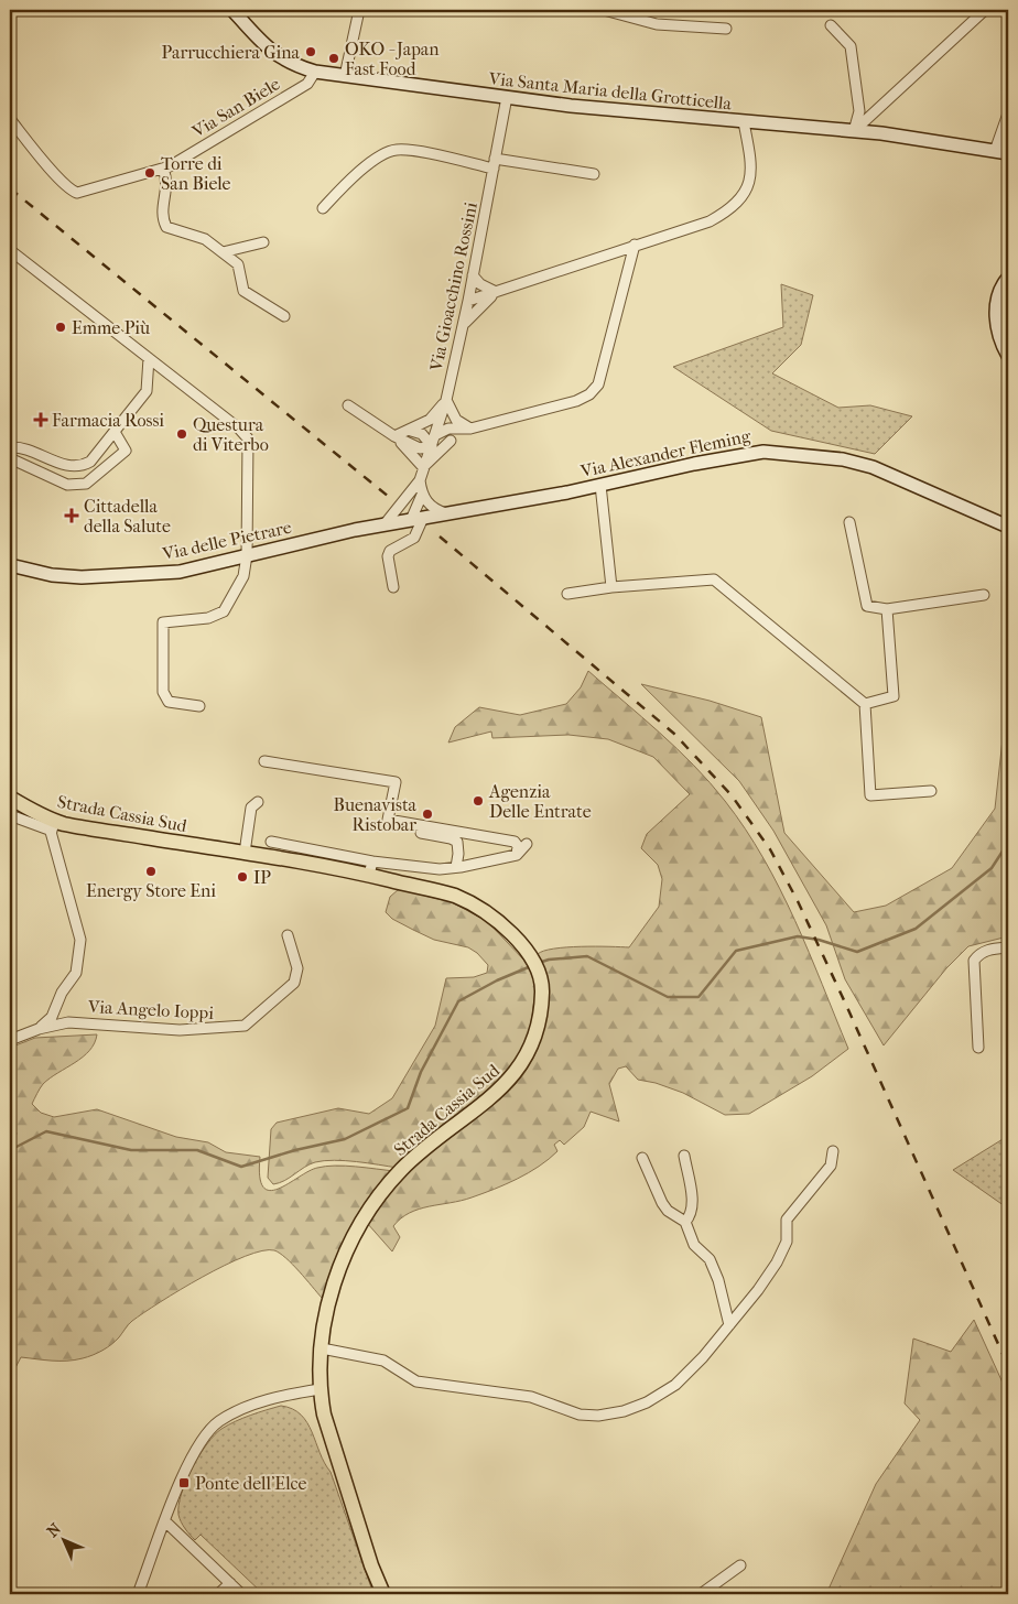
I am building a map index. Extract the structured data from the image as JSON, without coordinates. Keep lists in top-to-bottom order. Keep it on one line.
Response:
{"streets":{"main road":["Via Santa Maria della Grotticella","Via Alexander Fleming","Via delle Pietrare","Strada Cassia Sud"],"street":["Via San Biele","Via Gioacchino Rossini","Via Angelo Ioppi"]},"crossings":[["Via Santa Maria della Grotticella","Via San Biele"],["Via Santa Maria della Grotticella","Via Gioacchino Rossini"],["Via Alexander Fleming","Via delle Pietrare"]],"places":{"other":["Parrucchiera Gina","OKO - Japan Fast Food","Torre di San Biele","Emme Più","Questura di Viterbo","Agenzia Delle Entrate","Buenavista Ristobar","Energy Store Eni","IP"],"health":["Farmacia Rossi","Cittadella della Salute"],"transit":["Ponte dell'Elce"]},"north":"top left"}
